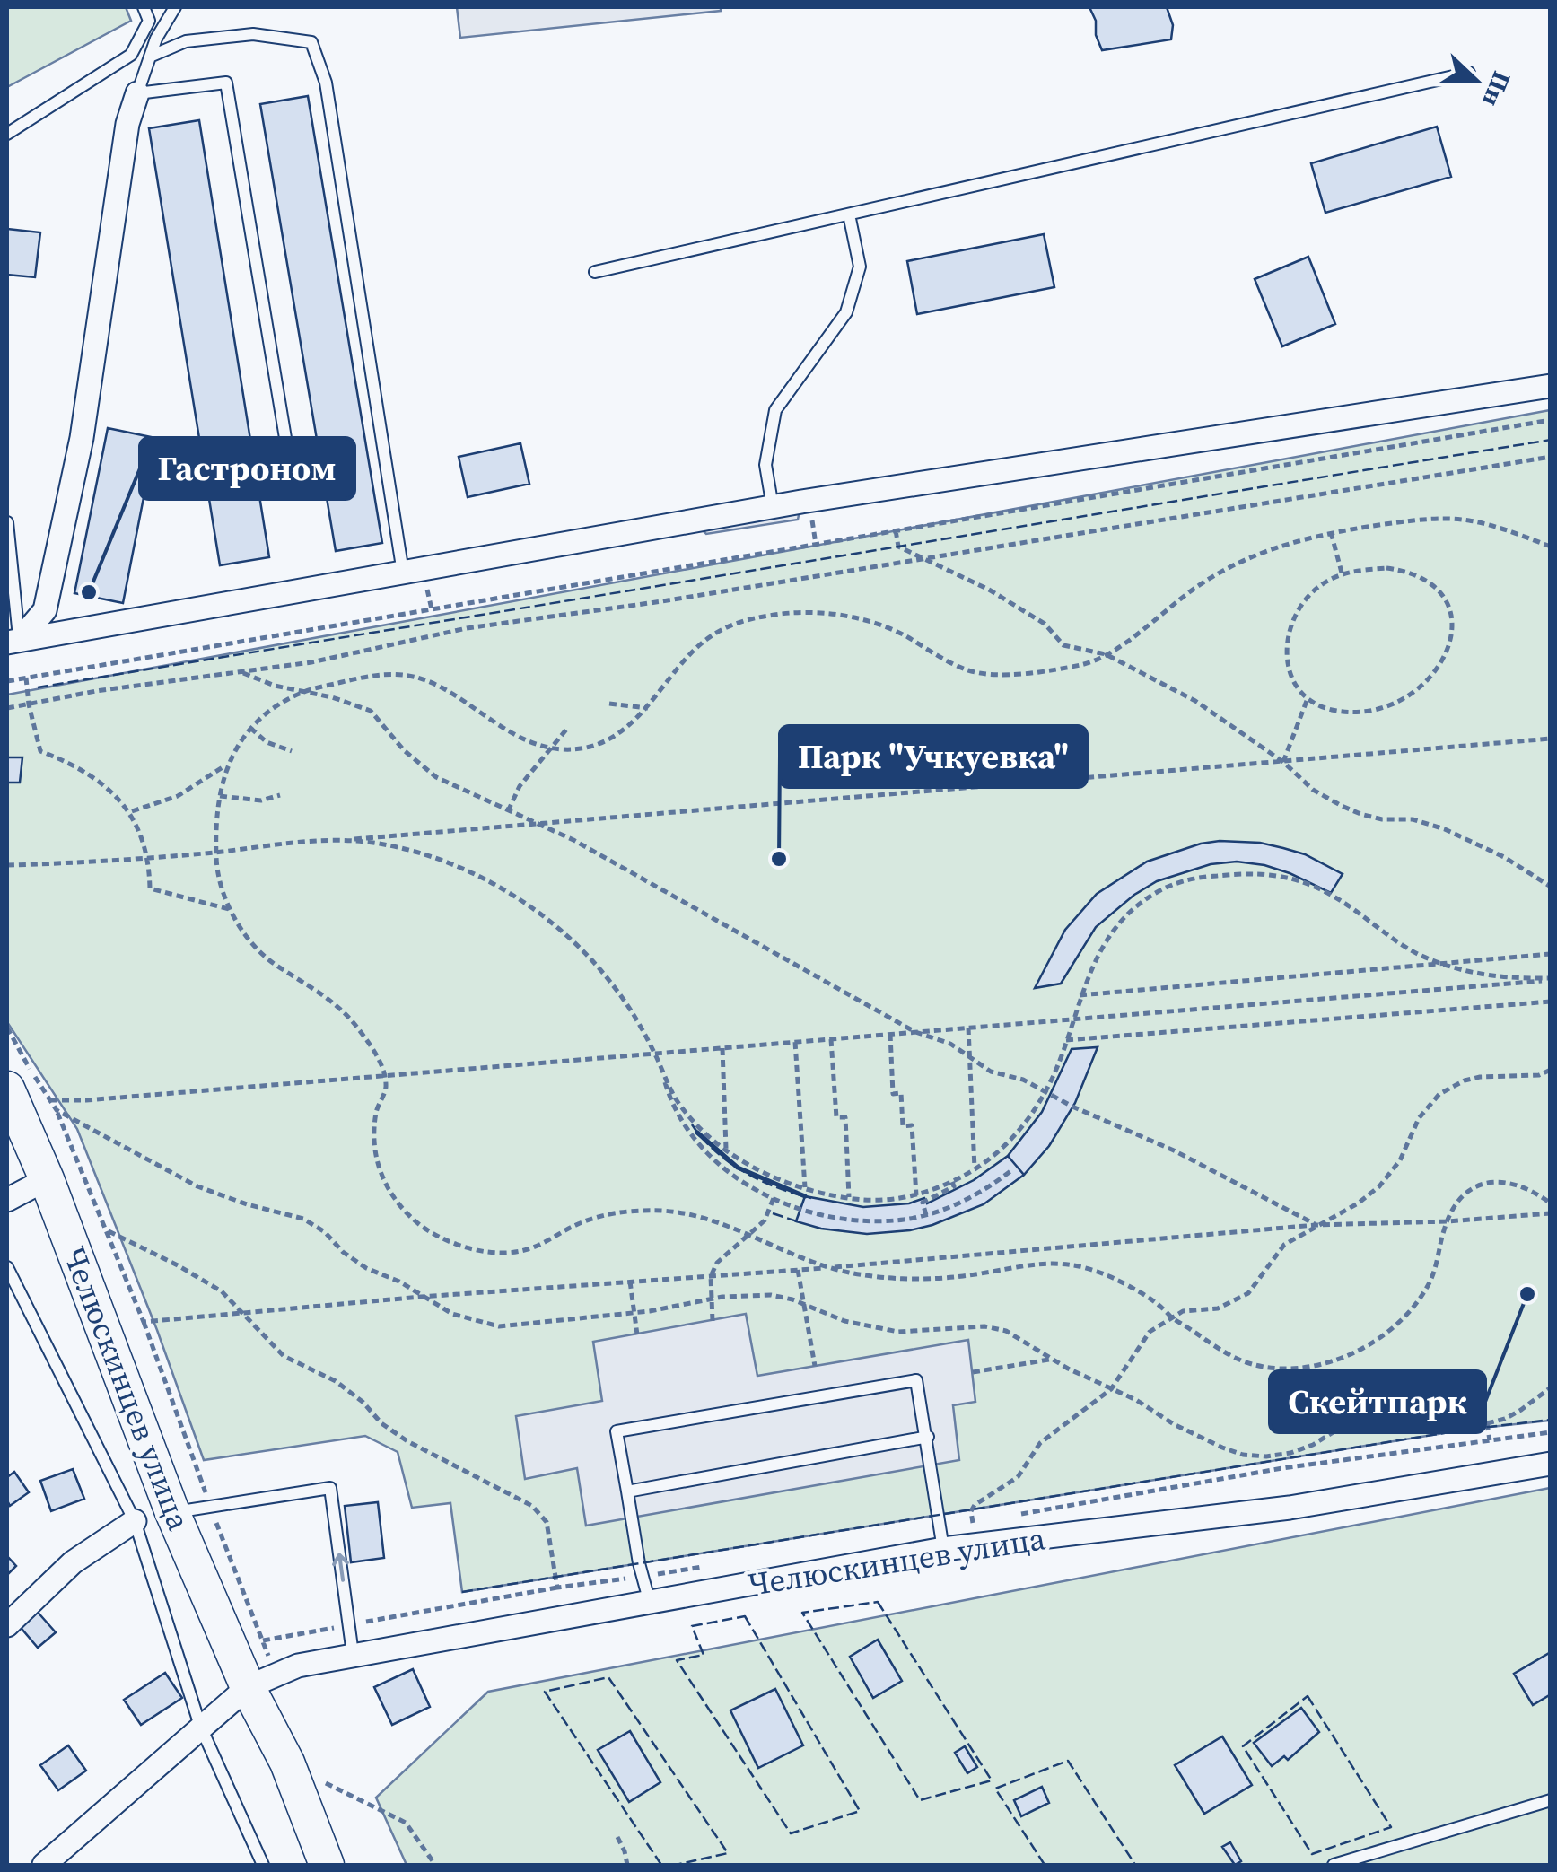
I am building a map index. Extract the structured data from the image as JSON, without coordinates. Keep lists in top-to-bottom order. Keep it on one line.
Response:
{"streets":{"main road":["Челюскинцев улица"]},"places":["Гастроном","Парк \"Учкуевка\"","Скейтпарк"],"north":"right"}
